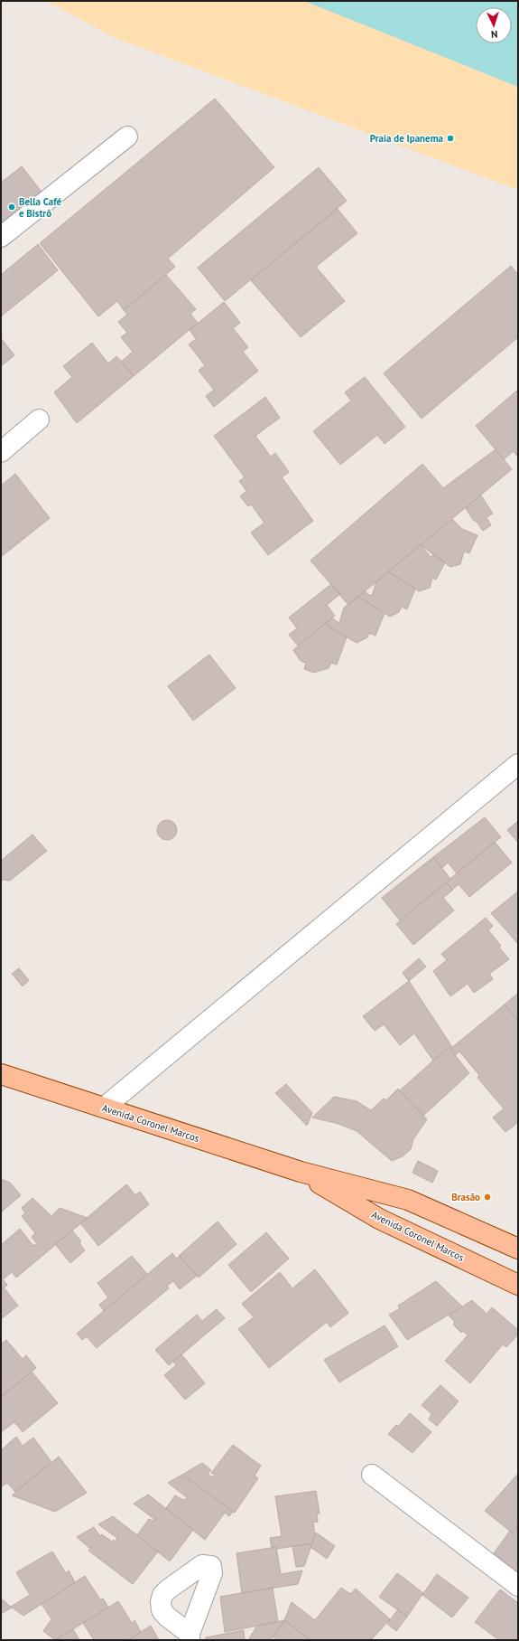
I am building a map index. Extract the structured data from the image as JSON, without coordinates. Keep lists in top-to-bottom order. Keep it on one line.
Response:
{"streets":{"main road":["Avenida Coronel Marcos"]},"places":["Praia de Ipanema","Bella Café e Bistrô","Brasão"],"north":"bottom"}
